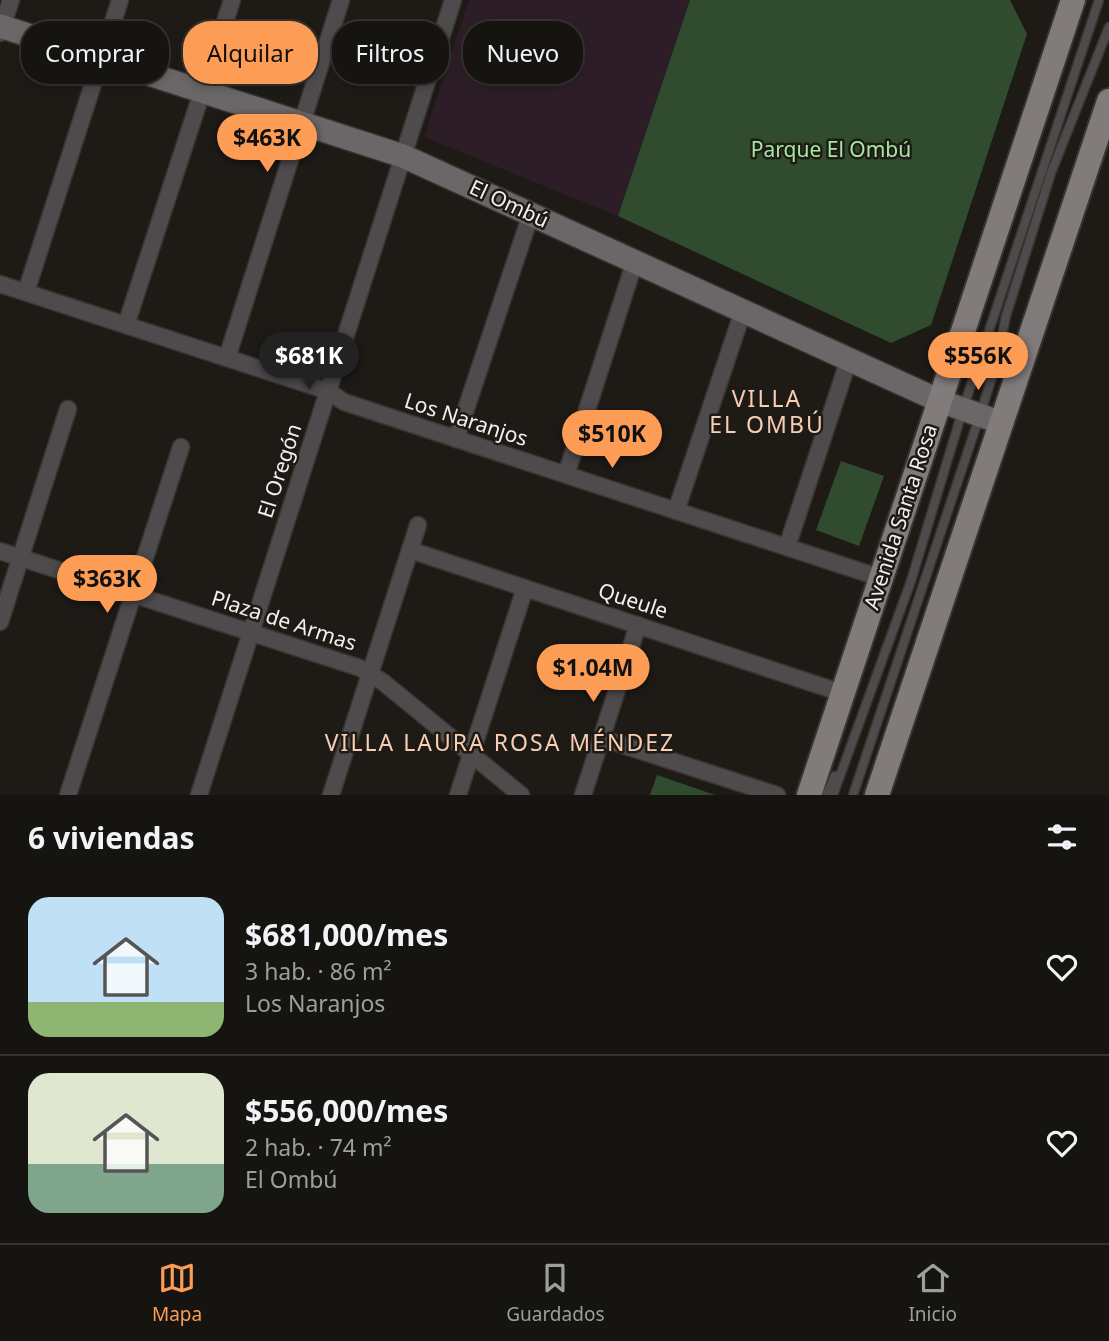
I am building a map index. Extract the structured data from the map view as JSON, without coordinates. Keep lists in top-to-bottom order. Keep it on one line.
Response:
{"streets":{"main road":["Avenida Santa Rosa"],"street":["El Ombú","Los Naranjos","El Oregón","Queule","Plaza de Armas"]},"crossings":[["El Ombú","El Oregón"],["El Ombú","Avenida Santa Rosa"],["Los Naranjos","El Oregón"],["Los Naranjos","Avenida Santa Rosa"],["El Oregón","Plaza de Armas"],["Avenida Santa Rosa","Queule"]],"districts":["VILLA EL OMBÚ","VILLA LAURA ROSA MÉNDEZ"],"parks":["Parque El Ombú"],"page":{"chip":["Comprar","Alquilar","Filtros","Nuevo"],"price":["$463K","$681K","$556K","$510K","$363K","$1.04M"],"heading":"6 viviendas","list":[{"name":"$681,000/mes","note":"3 hab. · 86 m² · Los Naranjos"},{"name":"$556,000/mes","note":"2 hab. · 74 m² · El Ombú"}],"tabs":["Mapa","Guardados","Inicio"]}}
